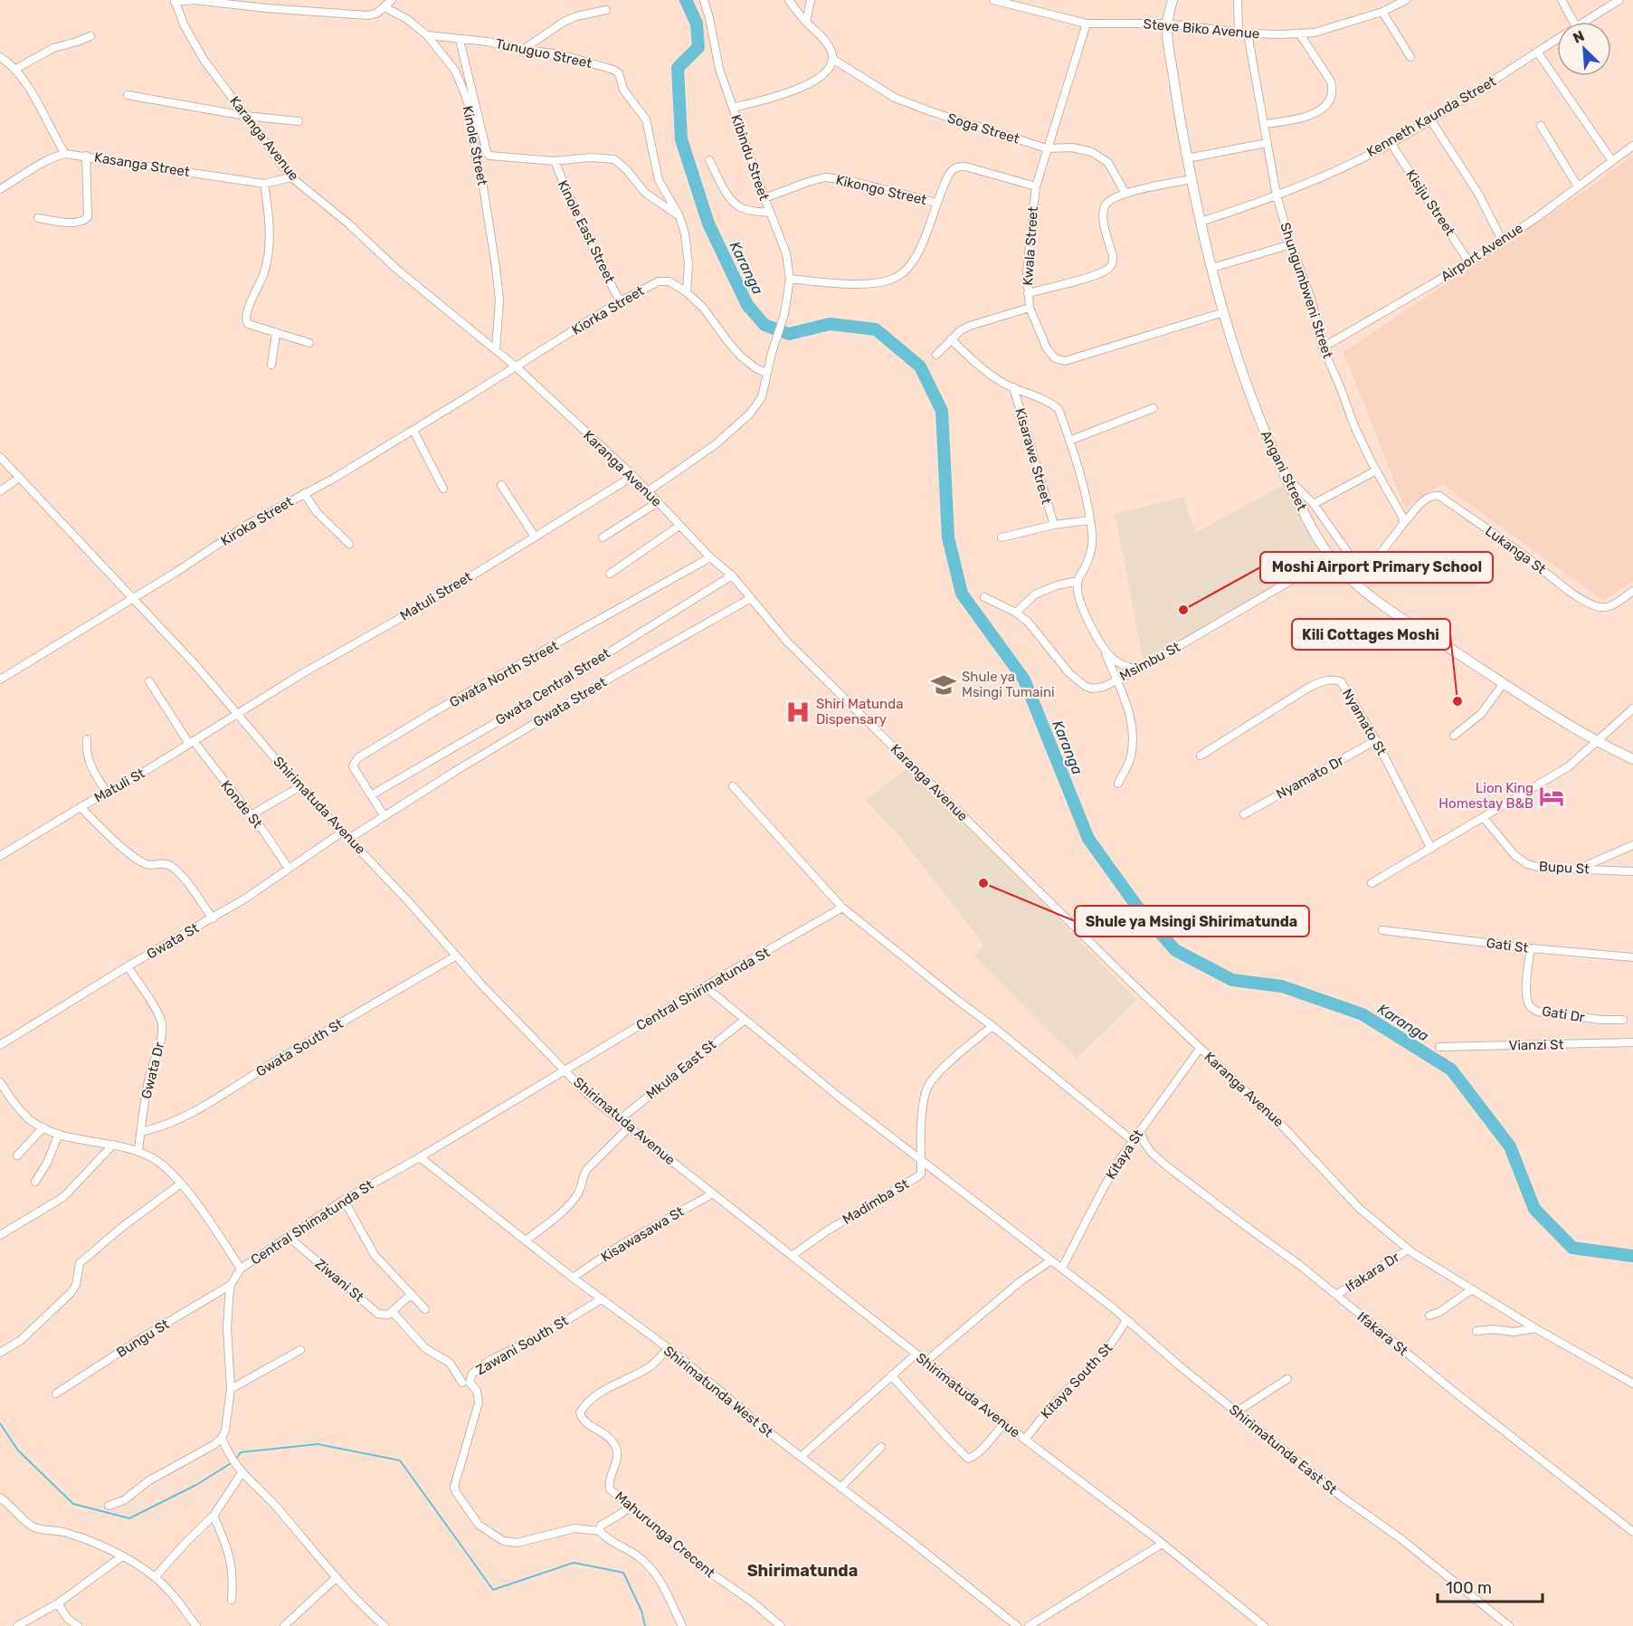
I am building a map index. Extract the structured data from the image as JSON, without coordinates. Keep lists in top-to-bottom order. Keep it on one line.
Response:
{"streets":{"street":["Steve Biko Avenue","Tunuguo Street","Kenneth Kaunda Street","Soga Street","Karanga Avenue","Kinole Street","Kibindu Street","Kasanga Street","Kikongo Street","Kisiju Street","Kinole East Street","Kwala Street","Airport Avenue","Shungumbweni Street","Kiorka Street","Kisarawe Street","Angani Street","Kiroka Street","Lukanga St","Matuli Street","Msimbu St","Gwata North Street","Gwata Central Street","Gwata Street","Nyamato St","Nyamato Dr","Matuli St","Konde St","Shirimatuda Avenue","Bupu St","Gwata St","Gati St","Central Shirimatunda St","Gati Dr","Vianzi St","Gwata South St","Mkula East St","Gwata Dr","Kitaya St","Madimba St","Central Shimatunda St","Kisawasawa St","Ifakara Dr","Ziwani St","Ifakara St","Bungu St","Zawani South St","Kitaya South St","Shirimatunda West St","Shirimatunda East St","Mahurunga Crecent"]},"crossings":[["Steve Biko Avenue","Kwala Street"],["Steve Biko Avenue","Shungumbweni Street"],["Steve Biko Avenue","Angani Street"],["Tunuguo Street","Kinole Street"],["Tunuguo Street","Kiorka Street"],["Kenneth Kaunda Street","Kisiju Street"],["Kenneth Kaunda Street","Shungumbweni Street"],["Kenneth Kaunda Street","Angani Street"],["Soga Street","Kwala Street"],["Karanga Avenue","Kinole Street"],["Karanga Avenue","Kasanga Street"],["Karanga Avenue","Kiorka Street"],["Karanga Avenue","Kiroka Street"],["Karanga Avenue","Matuli Street"],["Karanga Avenue","Gwata North Street"],["Karanga Avenue","Gwata Central Street"],["Karanga Avenue","Gwata Street"],["Karanga Avenue","Kitaya St"],["Karanga Avenue","Ifakara Dr"],["Kibindu Street","Kikongo Street"],["Kibindu Street","Kiorka Street"],["Kisiju Street","Airport Avenue"],["Kinole East Street","Kiorka Street"],["Kwala Street","Angani Street"],["Airport Avenue","Shungumbweni Street"],["Shungumbweni Street","Lukanga St"],["Kiorka Street","Kiroka Street"],["Angani Street","Msimbu St"],["Kiroka Street","Shirimatuda Avenue"],["Matuli Street","Matuli St"],["Matuli Street","Shirimatuda Avenue"],["Gwata North Street","Gwata Central Street"],["Gwata North Street","Gwata Street"],["Gwata Street","Shirimatuda Avenue"],["Nyamato St","Nyamato Dr"],["Matuli St","Konde St"],["Matuli St","Shirimatuda Avenue"],["Konde St","Gwata St"],["Shirimatuda Avenue","Gwata St"],["Shirimatuda Avenue","Central Shirimatunda St"],["Shirimatuda Avenue","Gwata South St"],["Shirimatuda Avenue","Mkula East St"],["Shirimatuda Avenue","Madimba St"],["Shirimatuda Avenue","Central Shimatunda St"],["Shirimatuda Avenue","Kisawasawa St"],["Shirimatuda Avenue","Kitaya South St"],["Gwata St","Gwata Dr"],["Gati St","Gati Dr"],["Central Shirimatunda St","Central Shimatunda St"],["Central Shirimatunda St","Shirimatunda East St"],["Gwata South St","Gwata Dr"],["Mkula East St","Shirimatunda East St"],["Kitaya St","Ifakara St"],["Kitaya St","Shirimatunda East St"],["Madimba St","Shirimatunda East St"],["Central Shimatunda St","Ziwani St"],["Central Shimatunda St","Bungu St"],["Central Shimatunda St","Shirimatunda West St"],["Kisawasawa St","Shirimatunda West St"],["Ifakara Dr","Ifakara St"],["Zawani South St","Shirimatunda West St"],["Kitaya South St","Shirimatunda East St"],["Shirimatunda West St","Mahurunga Crecent"]],"districts":["Shirimatunda"],"water":["Karanga"],"places":{"other":["Moshi Airport Primary School","Kili Cottages Moshi","Shule ya Msingi Shirimatunda"],"school or university":["Shule ya Msingi Tumaini"],"hospital":["Shiri Matunda Dispensary"],"hotel":["Lion King Homestay B&B"]},"scale_bar":"100 m","north":"top left"}
